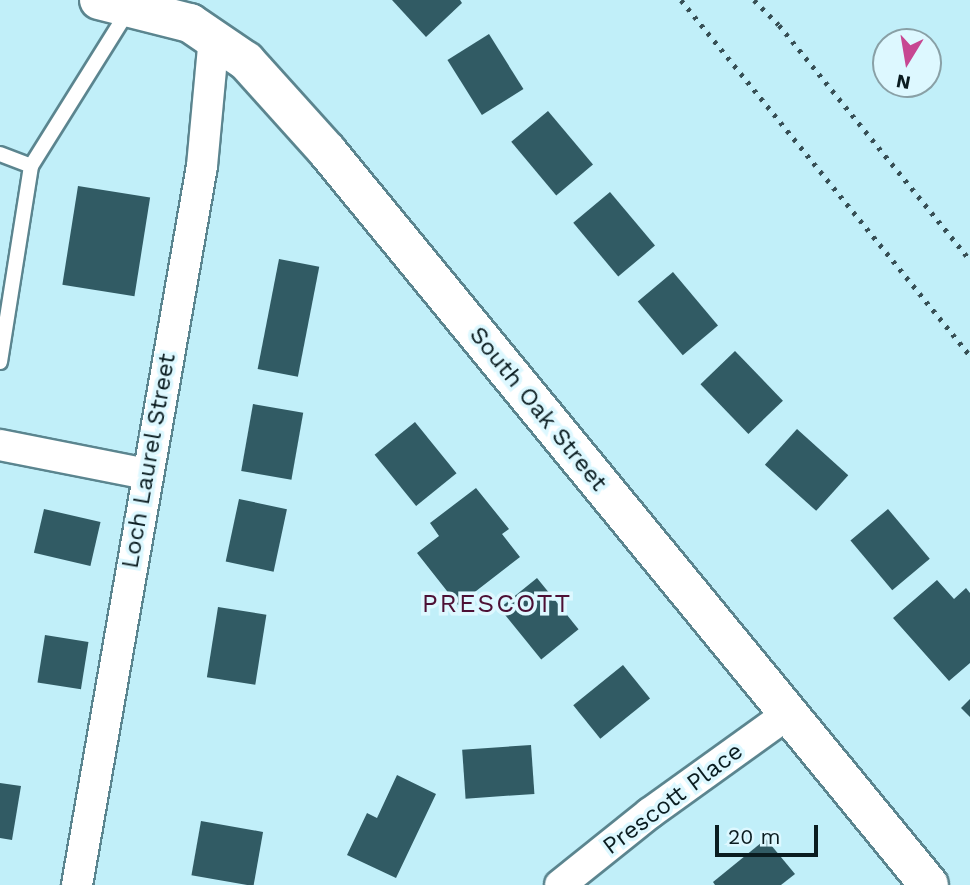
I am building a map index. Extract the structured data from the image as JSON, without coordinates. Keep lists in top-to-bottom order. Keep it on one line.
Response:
{"streets":{"main road":["South Oak Street"],"street":["Loch Laurel Street","Prescott Place"]},"crossings":[["South Oak Street","Loch Laurel Street"],["South Oak Street","Prescott Place"]],"districts":["PRESCOTT"],"scale_bar":"20 m","north":"bottom"}
